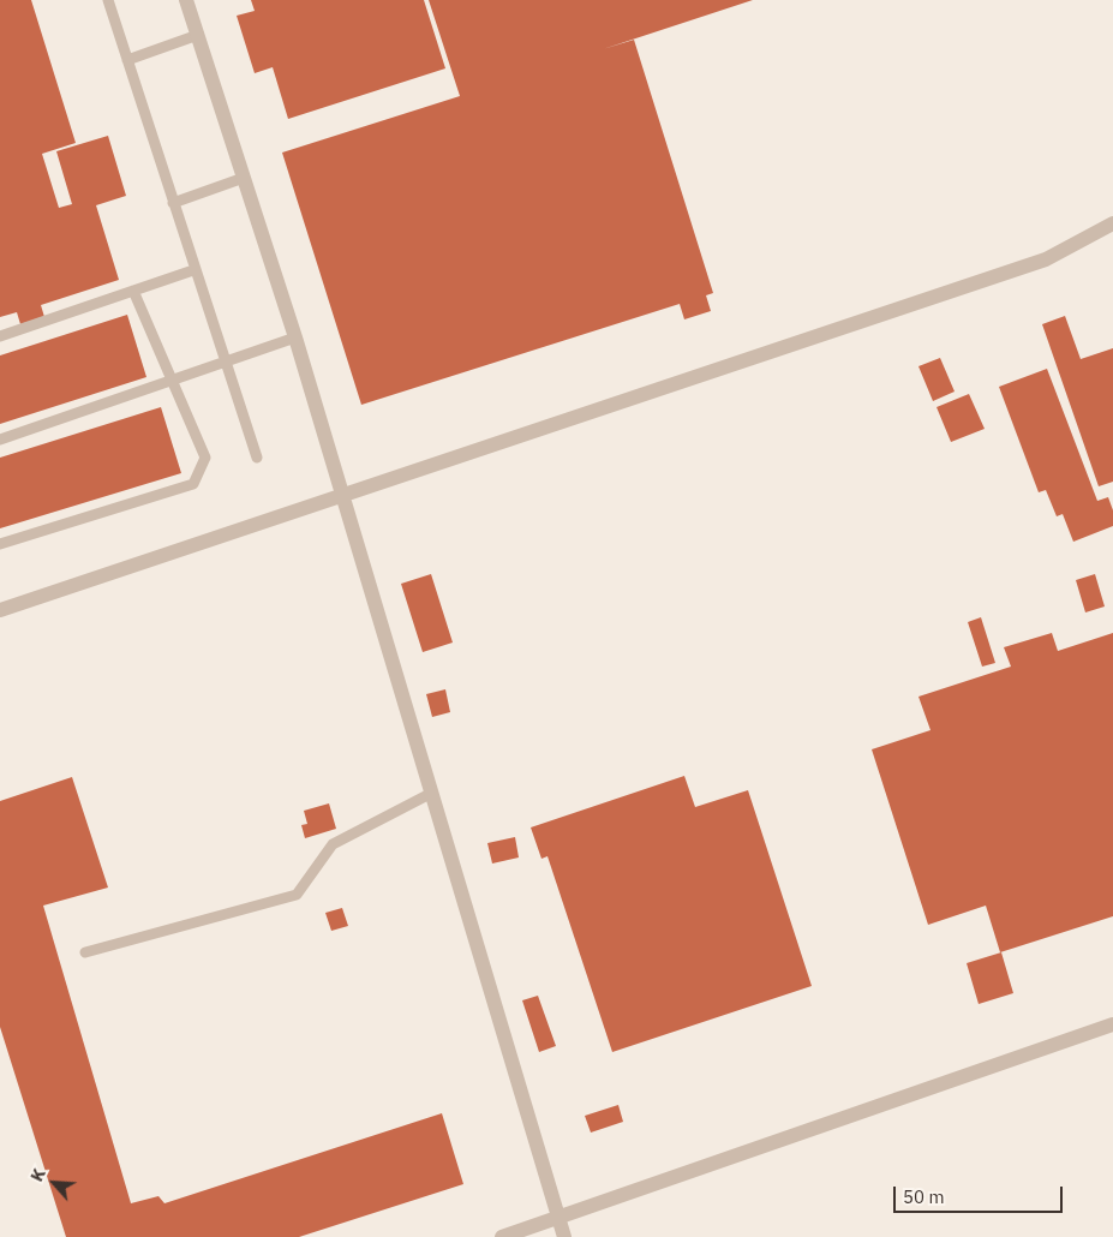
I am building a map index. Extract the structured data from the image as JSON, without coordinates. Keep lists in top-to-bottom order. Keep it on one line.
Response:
{"scale_bar":"50 m","north":"top left"}
